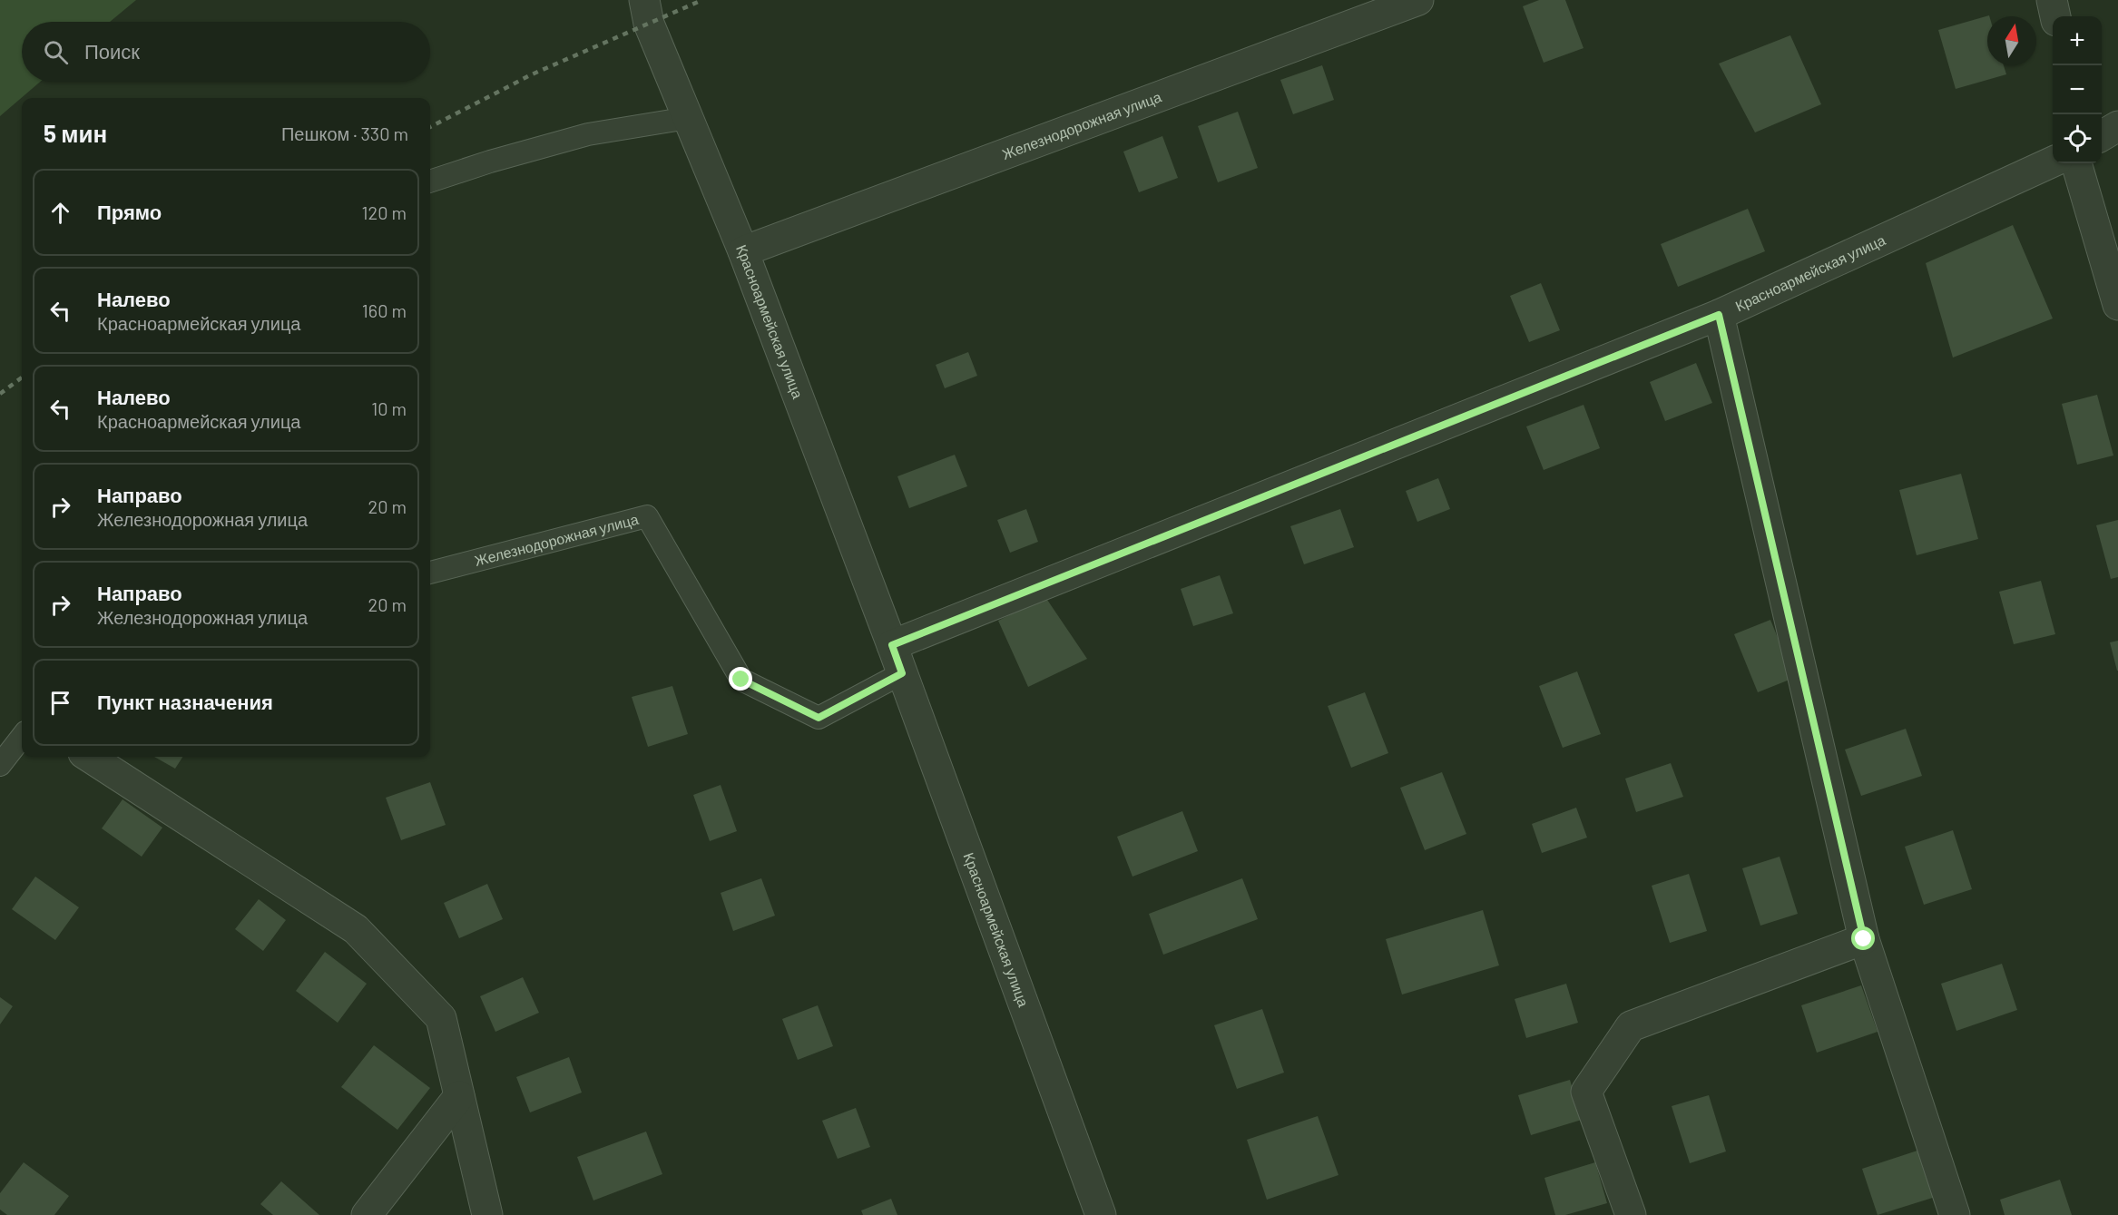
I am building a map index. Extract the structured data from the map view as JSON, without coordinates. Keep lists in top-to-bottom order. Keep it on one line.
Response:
{"streets":{"street":["Железнодорожная улица","Красноармейская улица"]},"crossings":[["Железнодорожная улица","Красноармейская улица"]],"north":"top","page":{"map_buttons":["+","−"],"search":"Поиск","heading":["5 мин","Пешком · 330 m"],"list":[["Прямо","120 m"],["Налево","Красноармейская улица","160 m"],["Налево","Красноармейская улица","10 m"],["Направо","Железнодорожная улица","20 m"],["Направо","Железнодорожная улица","20 m"],"Пункт назначения"]}}
